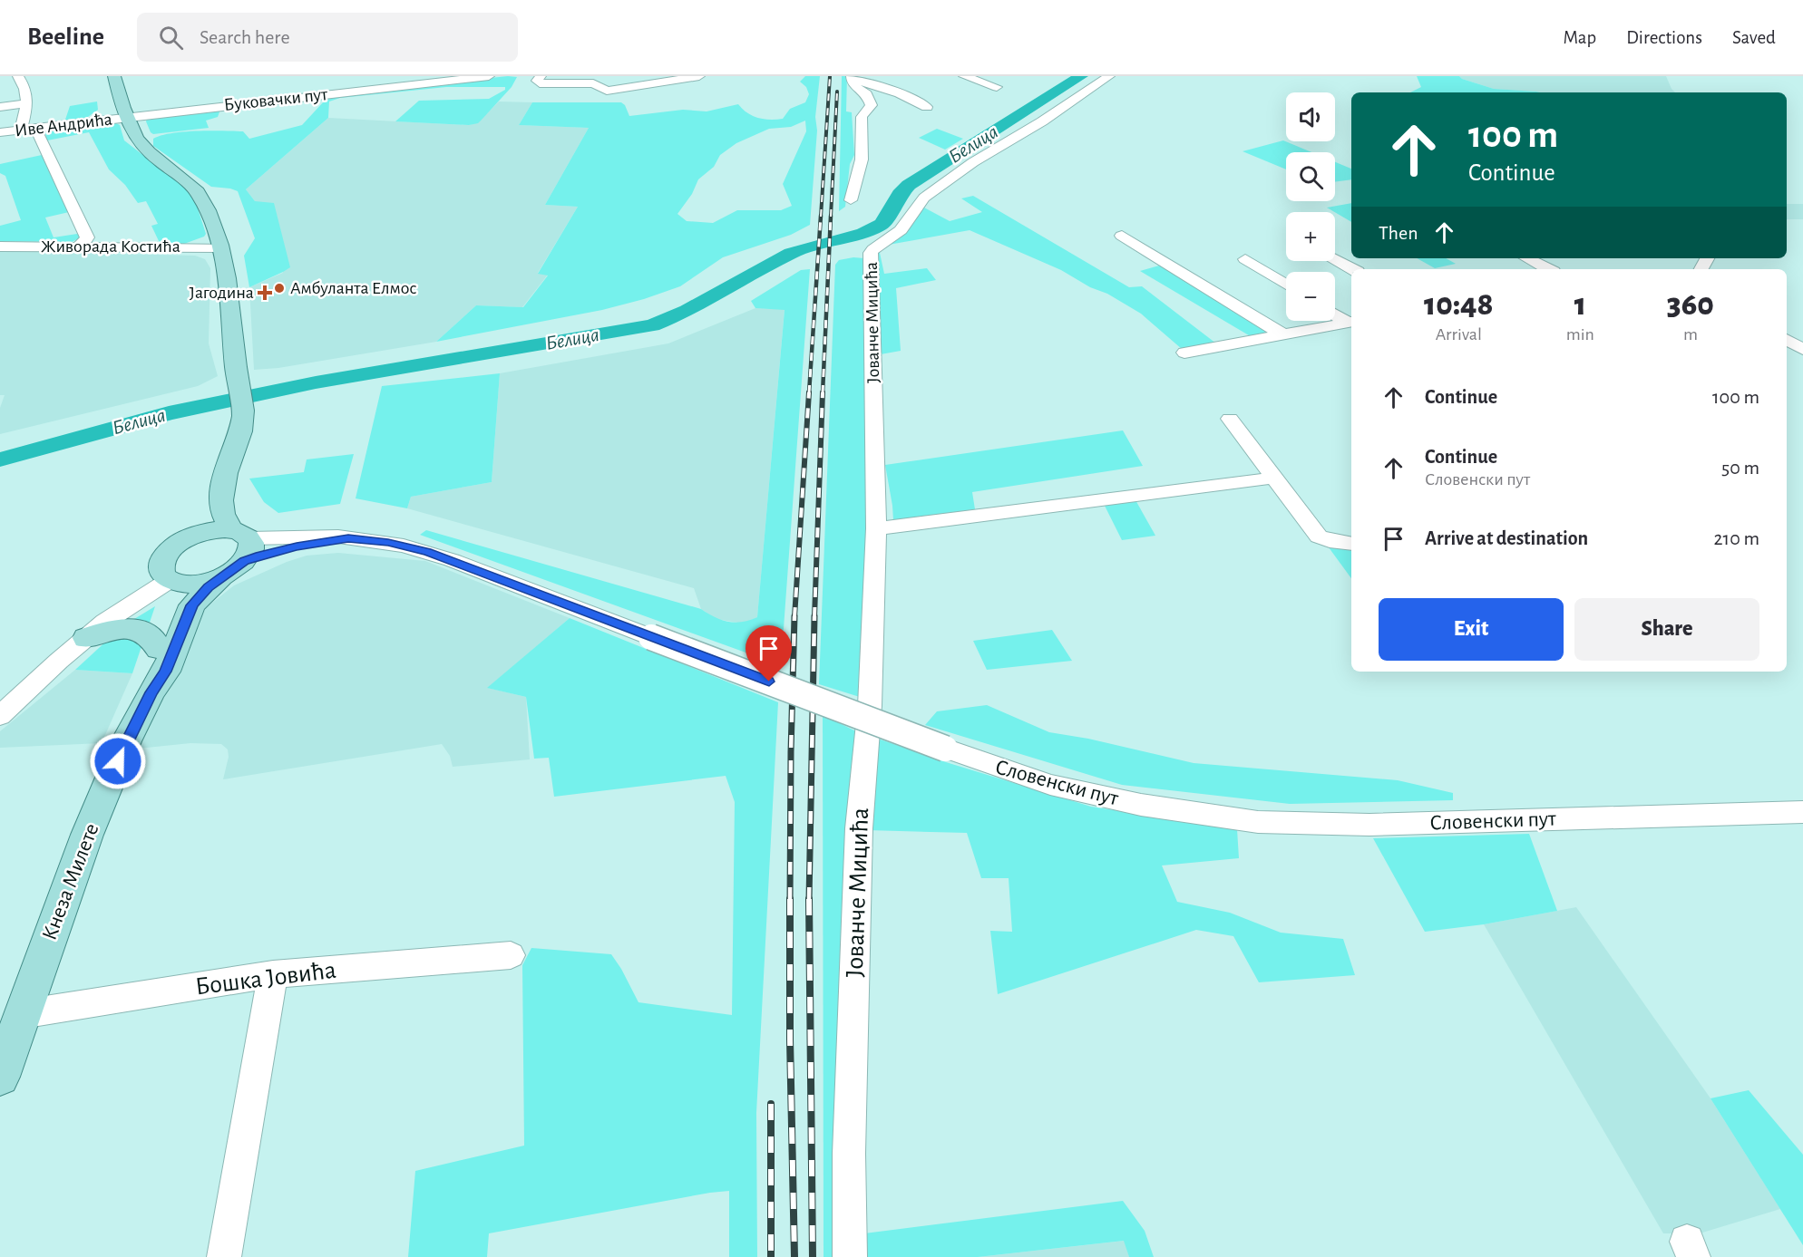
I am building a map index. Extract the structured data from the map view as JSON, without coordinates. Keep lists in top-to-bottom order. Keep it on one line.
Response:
{"streets":{"main road":["Кнеза Милете"],"street":["Буковачки пут","Иве Андрића","Живорада Костића","Јованче Мицића","Словенски пут","Бошка Јовића"]},"crossings":[["Буковачки пут","Иве Андрића"],["Кнеза Милете","Бошка Јовића"]],"water":["Белица"],"places":{"other":["Амбуланта Елмос"],"health":["Јагодина"]},"page":{"header":"Beeline","search":"Search here","nav":["Map","Directions","Saved"],"map_buttons":["+","−"],"turn":["100 m","Continue"],"then":"Then","eta":["10:48","Arrival","1","min","360","m"],"list":[{"name":"Continue","value":"100 m"},{"name":"Continue","note":"Словенски пут","value":"50 m"},{"name":"Arrive at destination","value":"210 m"}],"buttons":["Exit","Share"]}}
